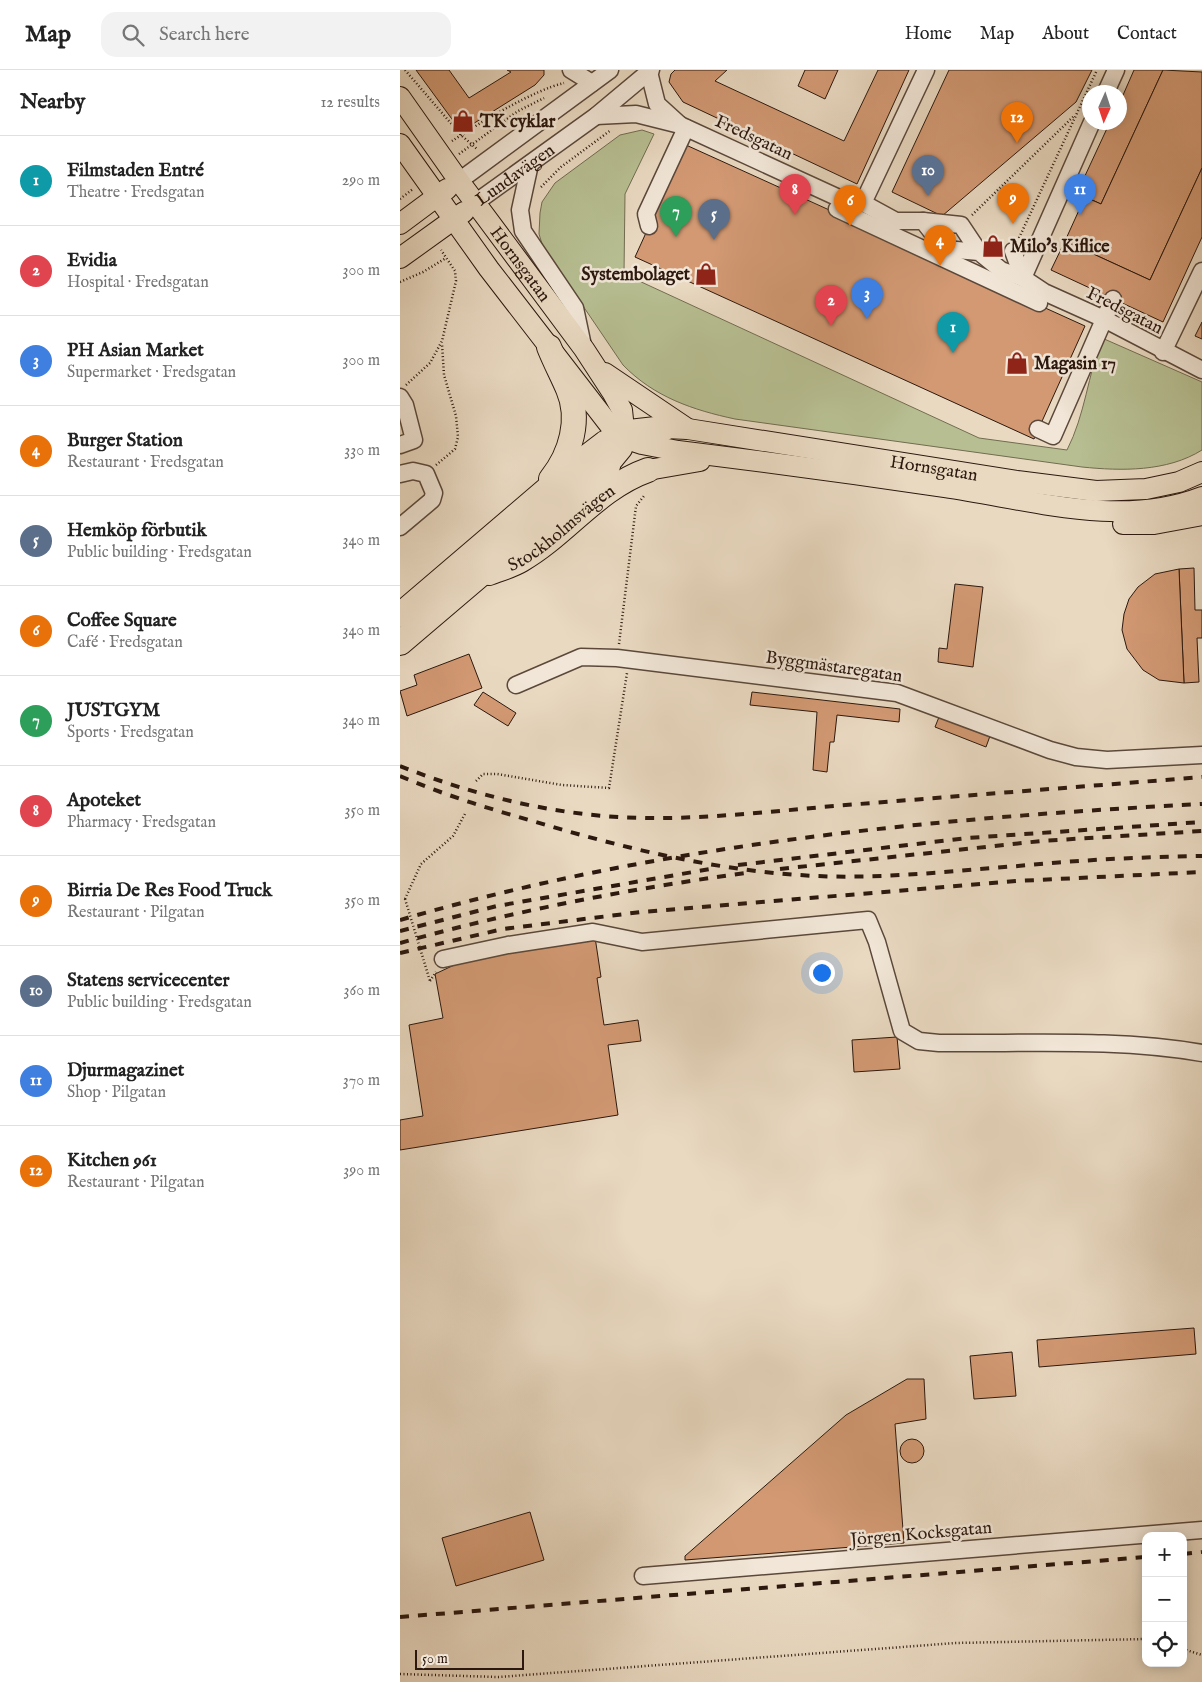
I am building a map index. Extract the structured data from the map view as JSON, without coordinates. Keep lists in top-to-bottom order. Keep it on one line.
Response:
{"streets":{"highway":["Stockholmsvägen"],"main road":["Lundavägen","Hornsgatan"],"street":["Fredsgatan","Byggmästaregatan","Jörgen Kocksgatan"]},"crossings":[["Fredsgatan","Lundavägen"],["Lundavägen","Hornsgatan"],["Hornsgatan","Stockholmsvägen"]],"places":{"shop":["TK cyklar","Milo's Kiflice","Systembolaget","Magasin 17"]},"scale_bar":"50 m","north":"bottom","page":{"header":"Map","search":"Search here","nav":["Home","Map","About","Contact"],"heading":["Nearby","12 results"],"pins":["12","10","8","11","9","6","7","5","4","3","2","1"],"list":[{"mark":"1","name":"Filmstaden Entré","note":"Theatre · Fredsgatan","value":"290 m"},{"mark":"2","name":"Evidia","note":"Hospital · Fredsgatan","value":"300 m"},{"mark":"3","name":"PH Asian Market","note":"Supermarket · Fredsgatan","value":"300 m"},{"mark":"4","name":"Burger Station","note":"Restaurant · Fredsgatan","value":"330 m"},{"mark":"5","name":"Hemköp förbutik","note":"Public building · Fredsgatan","value":"340 m"},{"mark":"6","name":"Coffee Square","note":"Café · Fredsgatan","value":"340 m"},{"mark":"7","name":"JUSTGYM","note":"Sports · Fredsgatan","value":"340 m"},{"mark":"8","name":"Apoteket","note":"Pharmacy · Fredsgatan","value":"350 m"},{"mark":"9","name":"Birria De Res Food Truck","note":"Restaurant · Pilgatan","value":"350 m"},{"mark":"10","name":"Statens servicecenter","note":"Public building · Fredsgatan","value":"360 m"},{"mark":"11","name":"Djurmagazinet","note":"Shop · Pilgatan","value":"370 m"},{"mark":"12","name":"Kitchen 961","note":"Restaurant · Pilgatan","value":"390 m"}],"map_buttons":["+","−"],"scale":"50 m"}}
